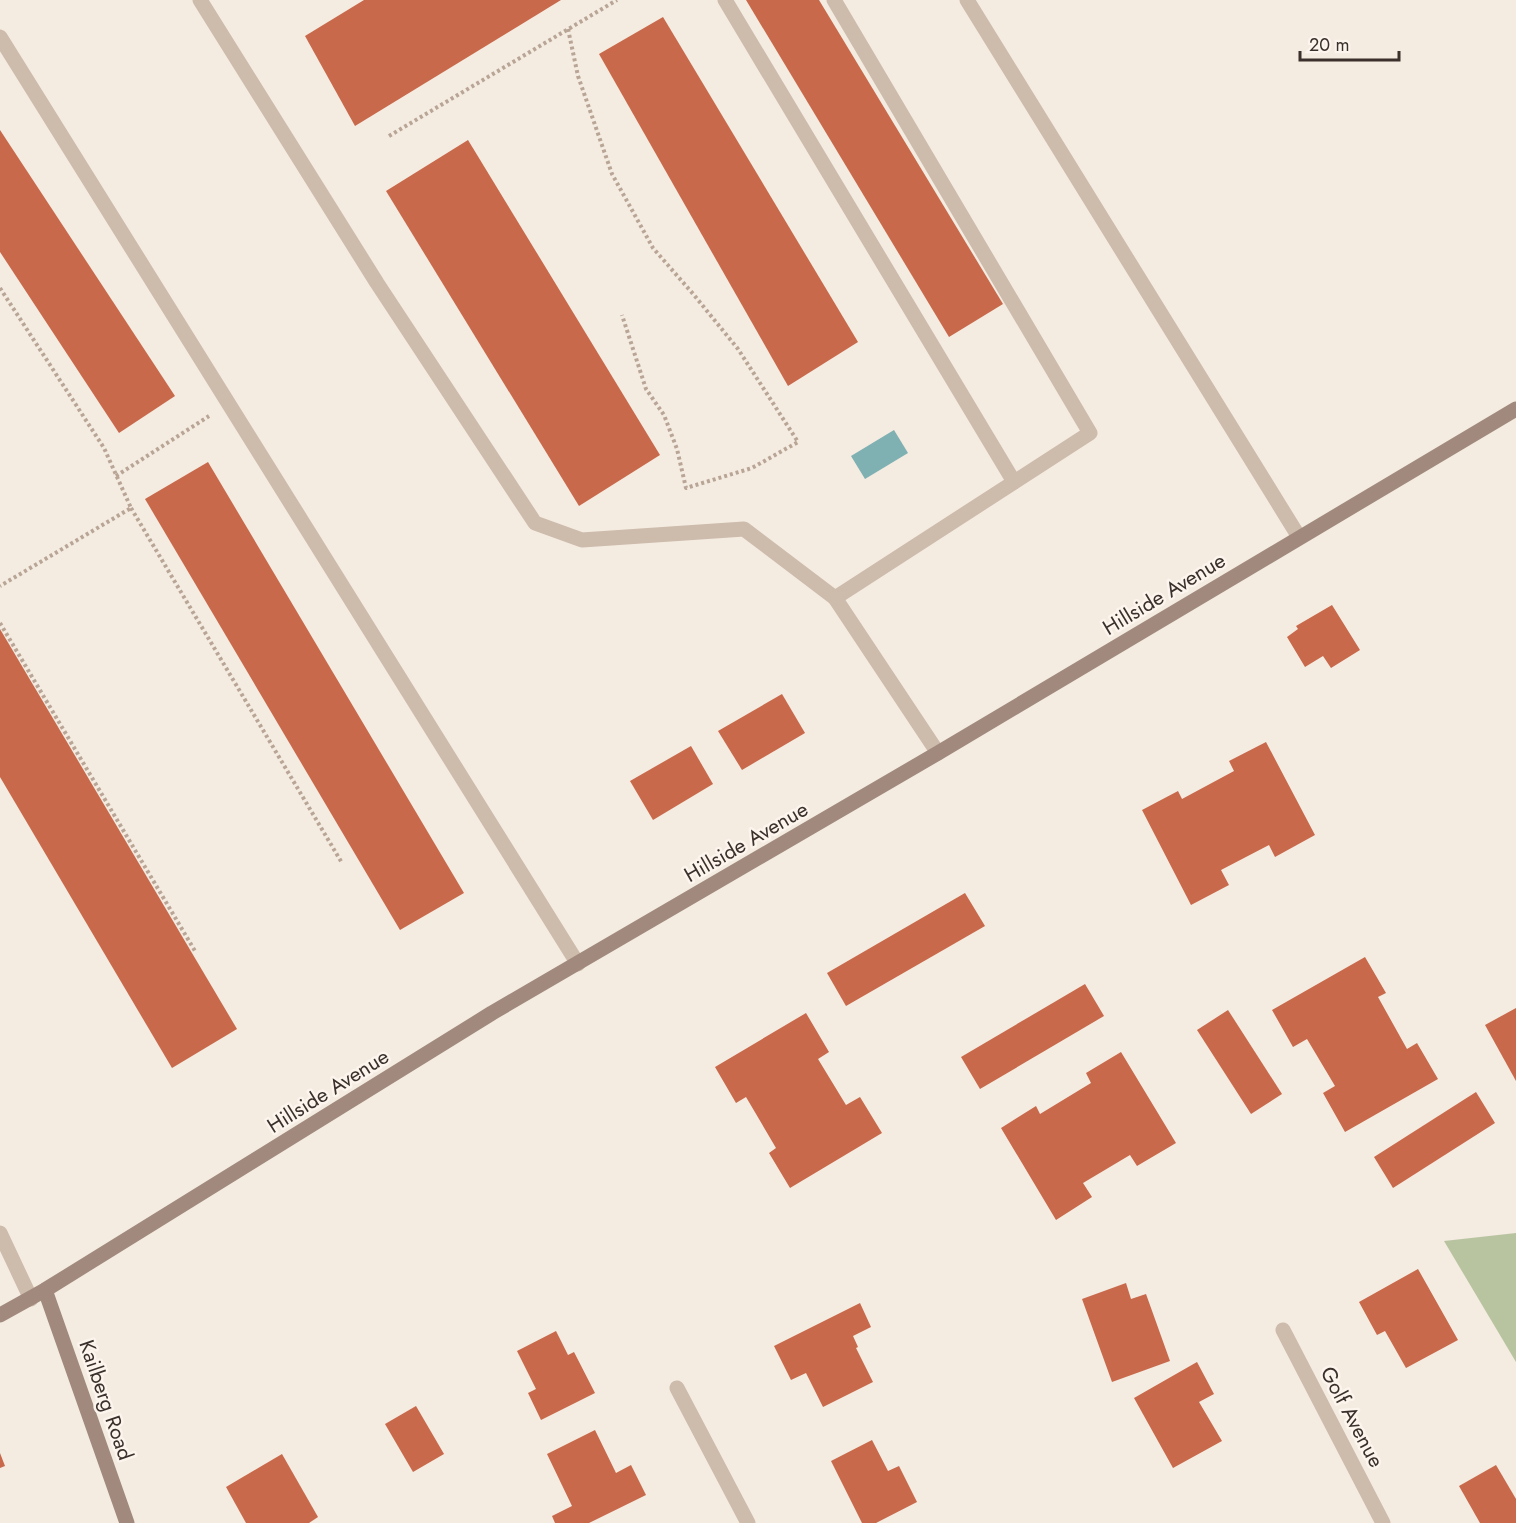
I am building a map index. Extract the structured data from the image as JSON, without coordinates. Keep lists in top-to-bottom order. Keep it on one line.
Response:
{"streets":{"street":["Hillside Avenue","Kailberg Road","Golf Avenue"]},"crossings":[["Hillside Avenue","Kailberg Road"]],"scale_bar":"20 m"}
